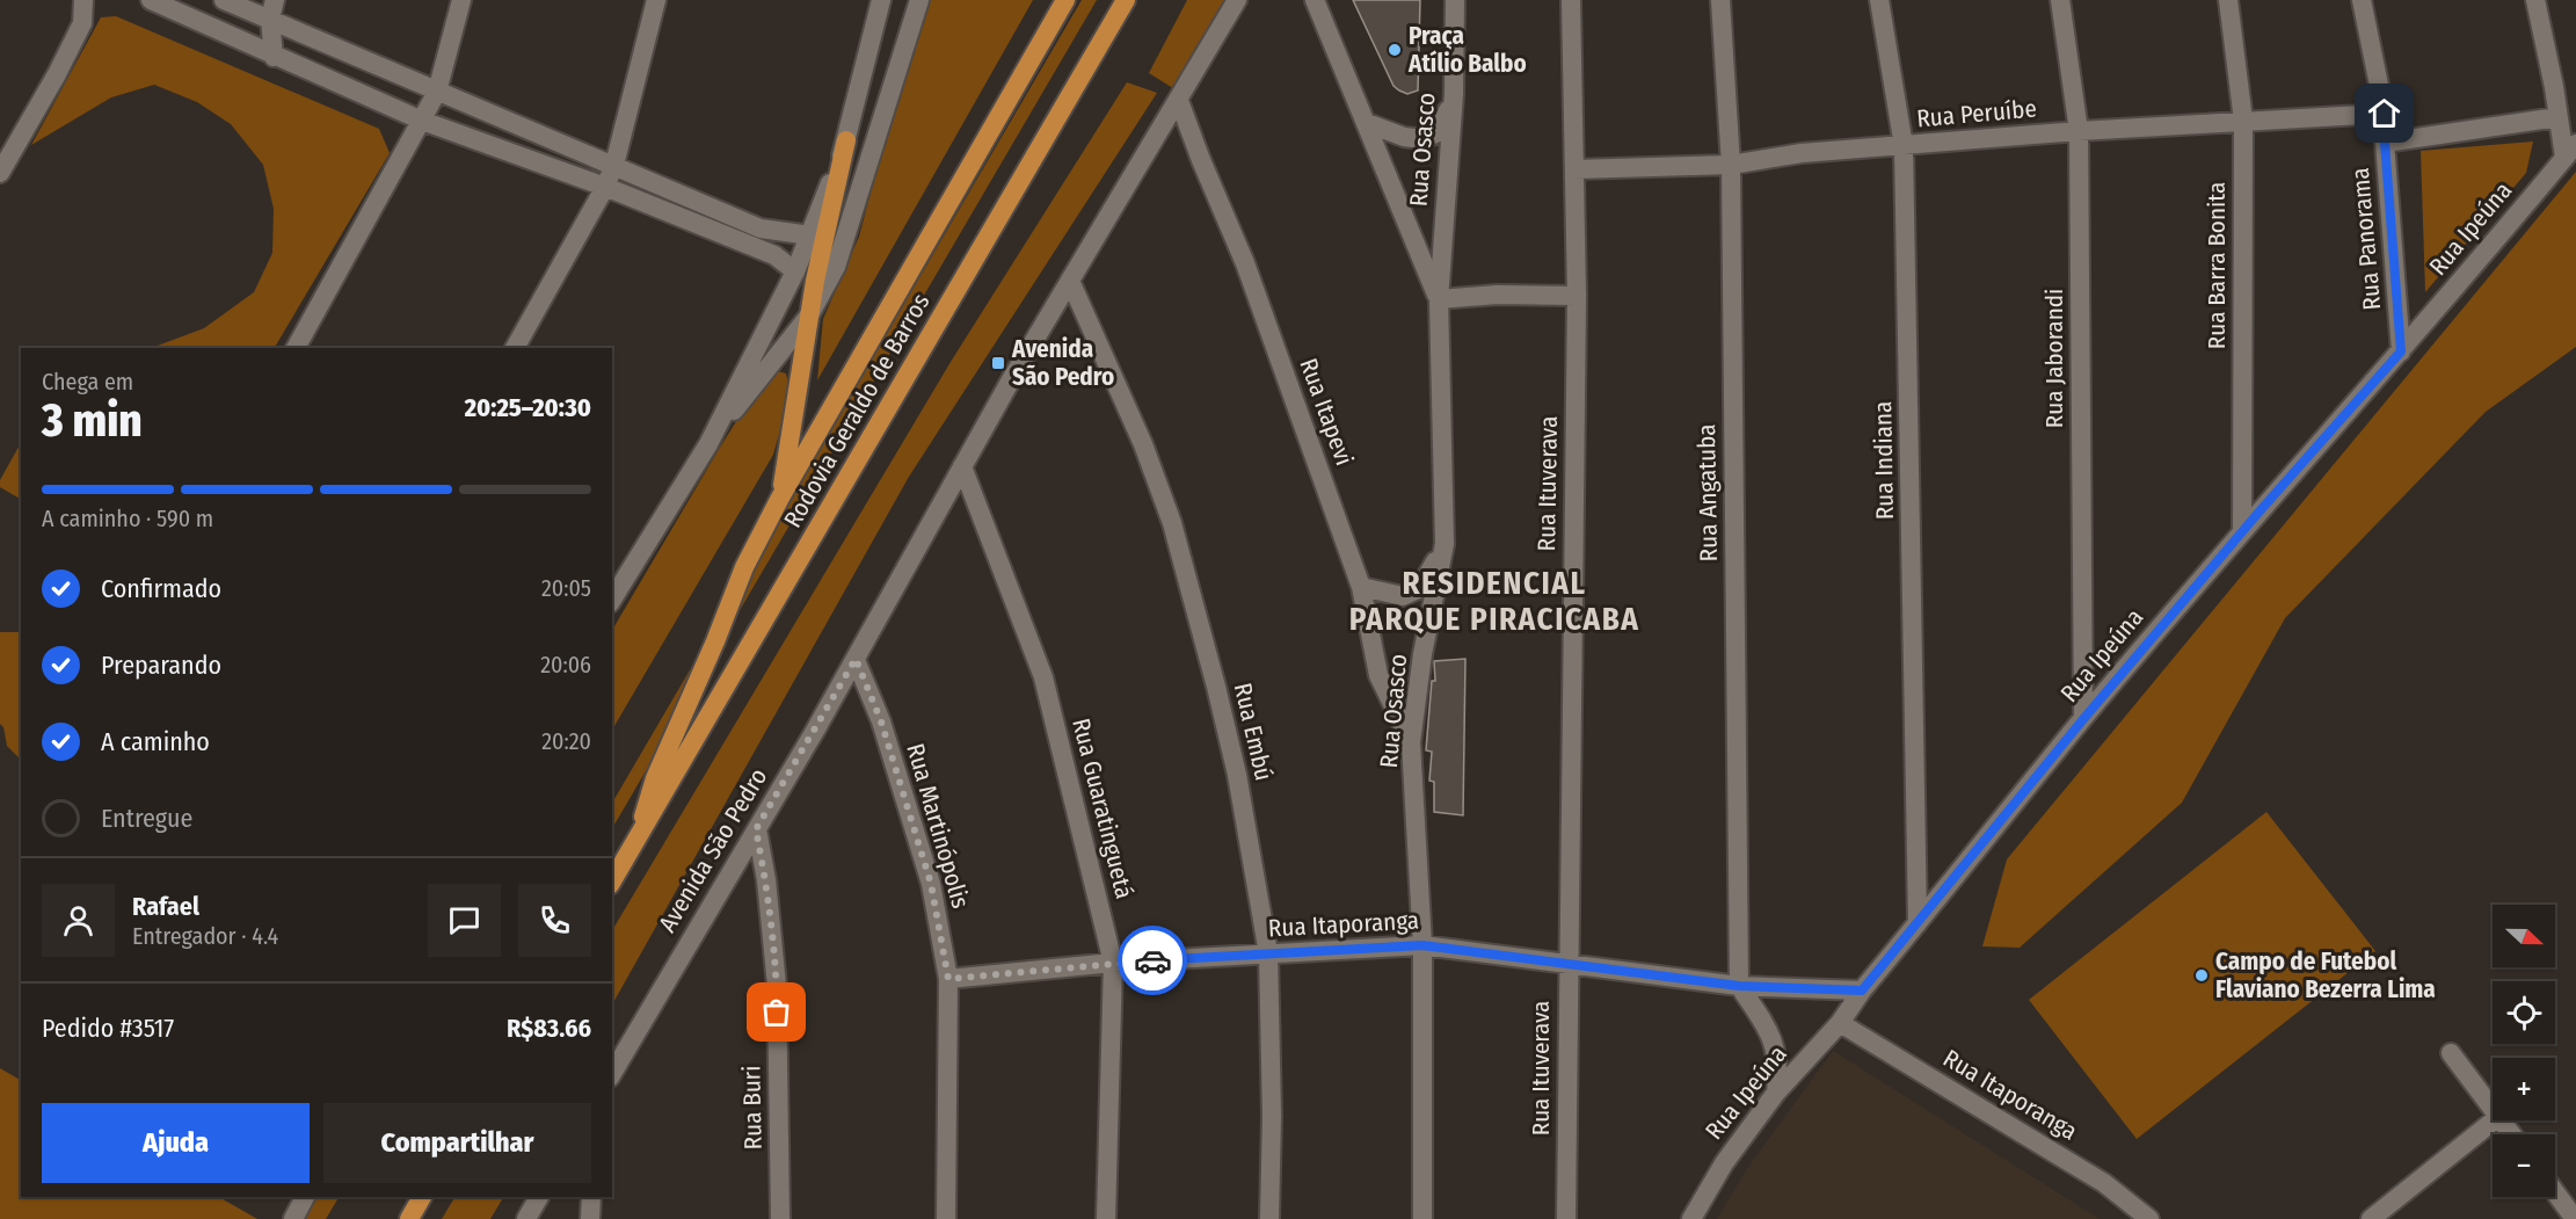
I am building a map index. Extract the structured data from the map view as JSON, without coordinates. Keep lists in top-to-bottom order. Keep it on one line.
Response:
{"streets":{"highway":["Rodovia Geraldo de Barros"],"street":["Rua Peruíbe","Rua Osasco","Rua Ipeúna","Rua Panorama","Rua Barra Bonita","Rua Jaborandi","Rua Itapevi","Rua Indiana","Rua Ituverava","Rua Angatuba","Rua Embú","Rua Guaratinguetá","Rua Martinópolis","Avenida São Pedro","Rua Itaporanga","Rua Buri"]},"crossings":[["Rua Peruíbe","Rua Panorama"],["Rua Peruíbe","Rua Barra Bonita"],["Rua Peruíbe","Rua Jaborandi"],["Rua Peruíbe","Rua Indiana"],["Rua Peruíbe","Rua Ituverava"],["Rua Peruíbe","Rua Angatuba"],["Rua Osasco","Rua Itapevi"],["Rua Osasco","Rua Itaporanga"],["Rua Ipeúna","Rua Panorama"],["Rua Ipeúna","Rua Barra Bonita"],["Rua Ipeúna","Rua Jaborandi"],["Rua Ipeúna","Rua Indiana"],["Rua Ipeúna","Rua Itaporanga"],["Rua Itapevi","Avenida São Pedro"],["Rua Ituverava","Rua Itaporanga"],["Rua Angatuba","Rua Itaporanga"],["Rua Embú","Avenida São Pedro"],["Rua Embú","Rua Itaporanga"],["Rua Guaratinguetá","Avenida São Pedro"],["Rua Guaratinguetá","Rua Itaporanga"],["Rua Martinópolis","Avenida São Pedro"],["Rua Martinópolis","Rua Itaporanga"],["Avenida São Pedro","Rua Buri"]],"districts":["RESIDENCIAL PARQUE PIRACICABA"],"places":{"other":["Praça Atílio Balbo","Campo de Futebol Flaviano Bezerra Lima"],"transit":["Avenida São Pedro"]},"north":"right","page":{"heading":["3 min","Chega em","20:25–20:30"],"panel":["Rafael","Entregador · 4.4","Pedido #3517","R$83.66"],"bar":"A caminho · 590 m","list":[["Confirmado","20:05"],["Preparando","20:06"],["A caminho","20:20"],"Entregue"],"map_buttons":["+","−"],"buttons":["Ajuda","Compartilhar"]}}
